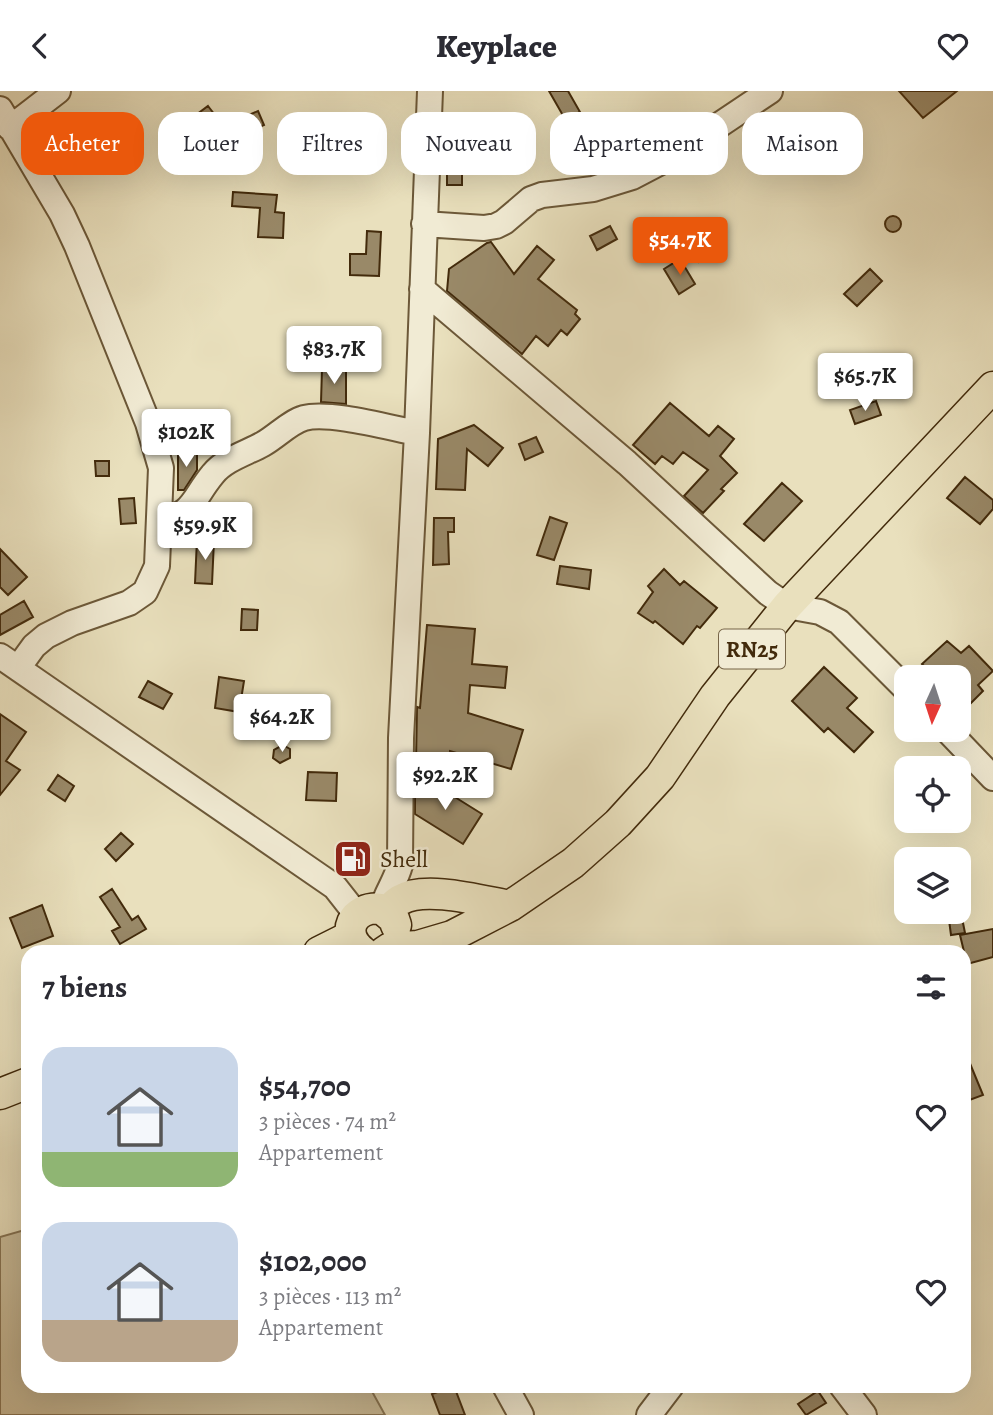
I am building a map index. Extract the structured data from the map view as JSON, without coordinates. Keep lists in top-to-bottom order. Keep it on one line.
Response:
{"streets":{"main road":["RN25"]},"places":{"fuel station":["Shell"]},"north":"bottom","page":{"header":"Keyplace","chip":["Acheter","Louer","Filtres","Nouveau","Appartement","Maison"],"price":["$54.7K","$83.7K","$65.7K","$102K","$59.9K","$64.2K","$92.2K"],"heading":"7 biens","list":[{"name":"$54,700","note":"3 pièces · 74 m² · Appartement"},{"name":"$102,000","note":"3 pièces · 113 m² · Appartement"}]}}
